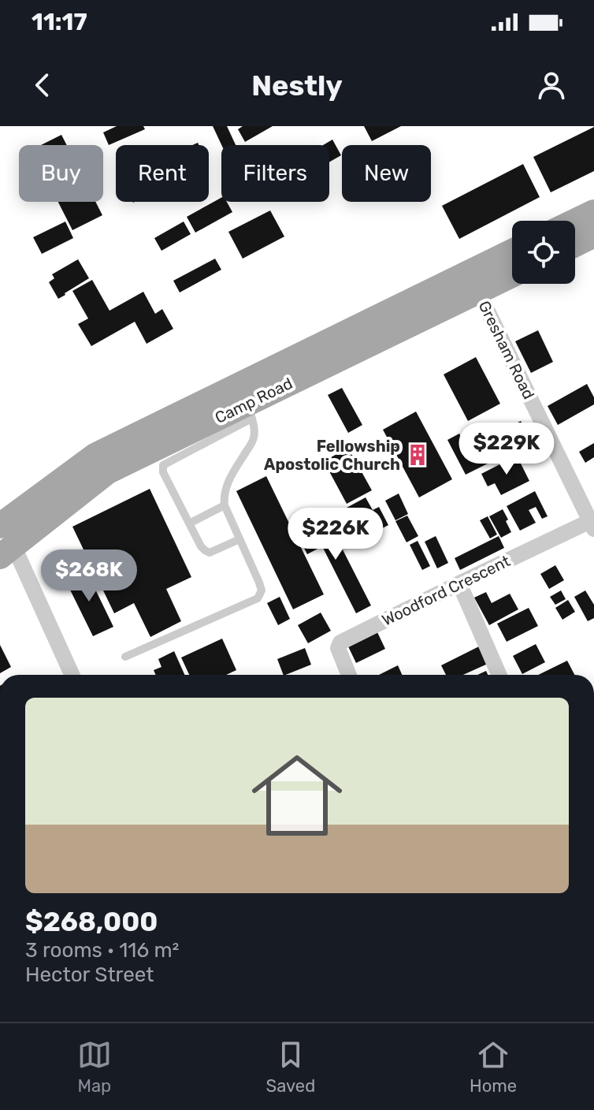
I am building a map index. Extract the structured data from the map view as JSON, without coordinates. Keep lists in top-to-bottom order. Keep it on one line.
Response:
{"streets":{"main road":["Camp Road"],"street":["Gresham Road","Woodford Crescent"]},"crossings":[["Gresham Road","Camp Road"],["Gresham Road","Woodford Crescent"]],"places":{"building":["Fellowship Apostolic Church"]},"page":{"status":"11:17","header":"Nestly","chip":["Buy","Rent","Filters","New"],"price":["$229K","$226K","$268K"],"list":[{"name":"$268,000","note":"3 rooms · 116 m² · Hector Street"}],"tabs":["Map","Saved","Home"]}}
